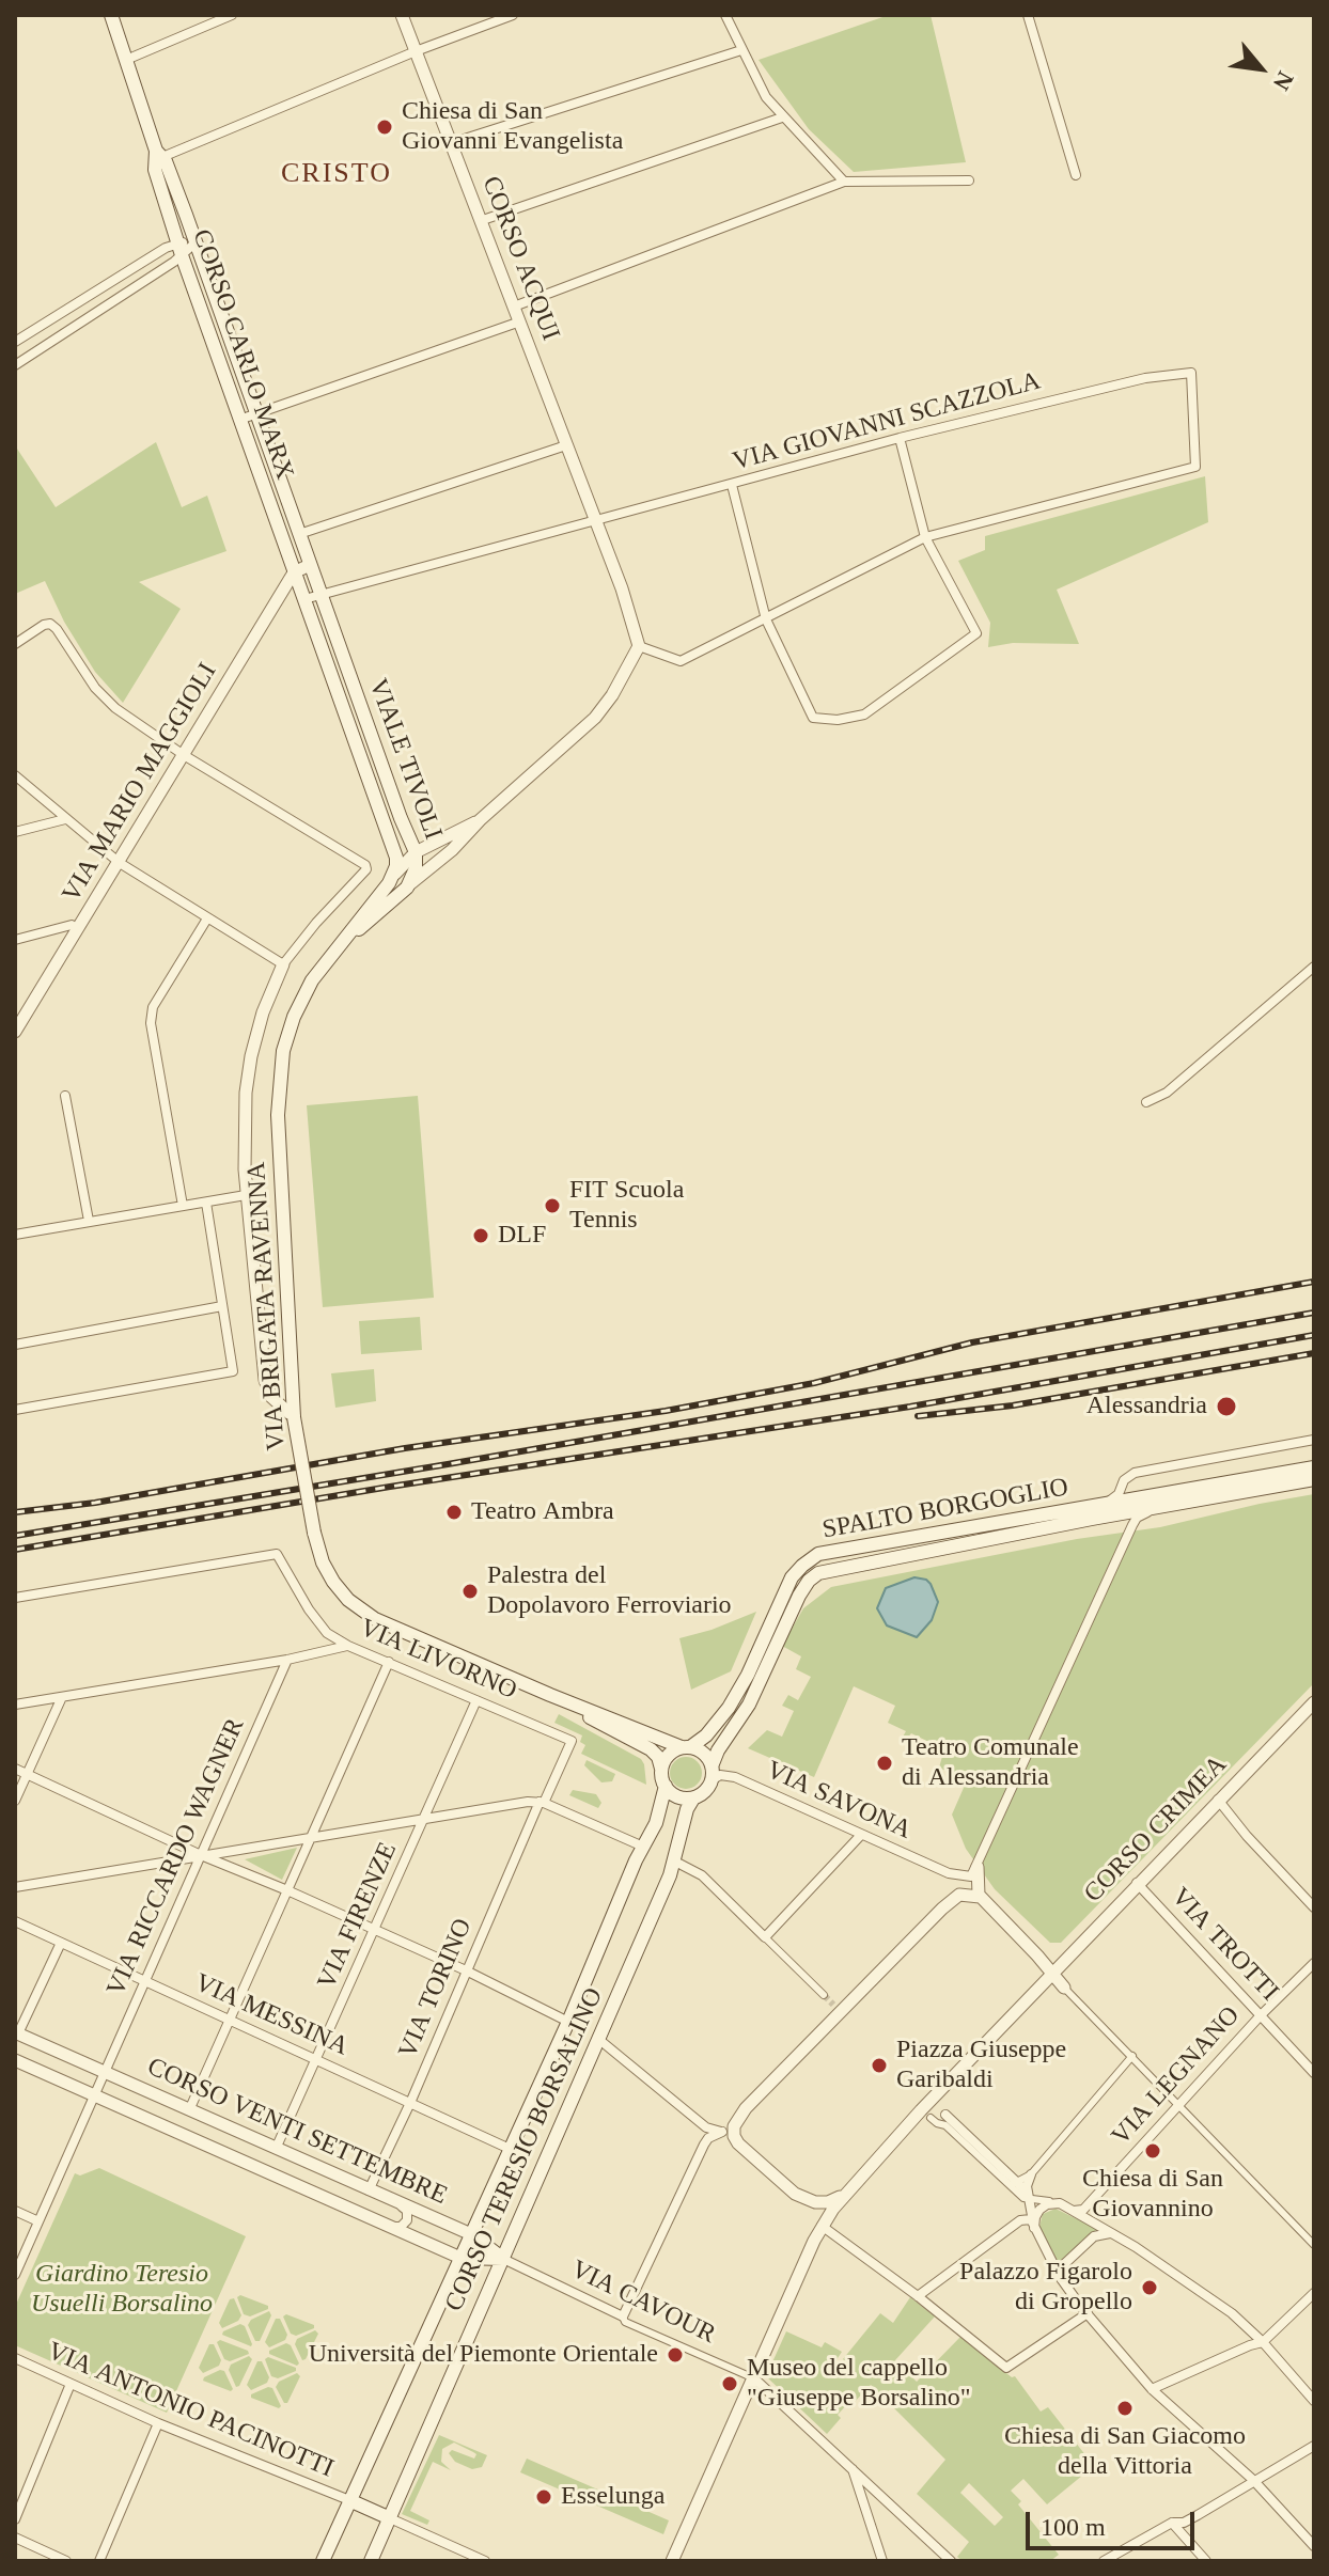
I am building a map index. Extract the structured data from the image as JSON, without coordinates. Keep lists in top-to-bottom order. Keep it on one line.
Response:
{"streets":{"main road":["CORSO CARLO MARX","VIALE TIVOLI","VIA BRIGATA RAVENNA","SPALTO BORGOGLIO","CORSO TERESIO BORSALINO"],"street":["CORSO ACQUI","VIA GIOVANNI SCAZZOLA","VIA MARIO MAGGIOLI","VIA LIVORNO","VIA SAVONA","CORSO CRIMEA","VIA RICCARDO WAGNER","VIA FIRENZE","VIA TROTTI","VIA TORINO","VIA MESSINA","VIA LEGNANO","CORSO VENTI SETTEMBRE","VIA CAVOUR","VIA ANTONIO PACINOTTI"]},"crossings":[["CORSO ACQUI","VIA GIOVANNI SCAZZOLA"],["CORSO CARLO MARX","VIALE TIVOLI"],["CORSO CARLO MARX","VIA MARIO MAGGIOLI"],["VIALE TIVOLI","VIA MARIO MAGGIOLI"],["VIA BRIGATA RAVENNA","SPALTO BORGOGLIO"],["VIA BRIGATA RAVENNA","VIA SAVONA"],["VIA BRIGATA RAVENNA","CORSO TERESIO BORSALINO"],["SPALTO BORGOGLIO","VIA SAVONA"],["SPALTO BORGOGLIO","CORSO TERESIO BORSALINO"],["VIA LIVORNO","VIA FIRENZE"],["VIA LIVORNO","VIA TORINO"],["VIA SAVONA","CORSO TERESIO BORSALINO"],["CORSO CRIMEA","VIA TROTTI"],["VIA RICCARDO WAGNER","VIA MESSINA"],["VIA RICCARDO WAGNER","CORSO VENTI SETTEMBRE"],["VIA FIRENZE","VIA MESSINA"],["VIA FIRENZE","CORSO VENTI SETTEMBRE"],["VIA TROTTI","VIA LEGNANO"],["VIA TORINO","VIA MESSINA"],["VIA TORINO","CORSO VENTI SETTEMBRE"],["VIA MESSINA","CORSO TERESIO BORSALINO"],["CORSO VENTI SETTEMBRE","CORSO TERESIO BORSALINO"],["CORSO TERESIO BORSALINO","VIA CAVOUR"],["CORSO TERESIO BORSALINO","VIA ANTONIO PACINOTTI"]],"districts":["CRISTO"],"parks":["Giardino Teresio Usuelli Borsalino"],"places":["Chiesa di San Giovanni Evangelista","FIT Scuola Tennis","DLF","Alessandria","Teatro Ambra","Palestra del Dopolavoro Ferroviario","Teatro Comunale di Alessandria","Piazza Giuseppe Garibaldi","Chiesa di San Giovannino","Palazzo Figarolo di Gropello","Università del Piemonte Orientale","Museo del cappello \"Giuseppe Borsalino\"","Chiesa di San Giacomo della Vittoria","Esselunga"],"scale_bar":"100 m","north":"bottom right"}
